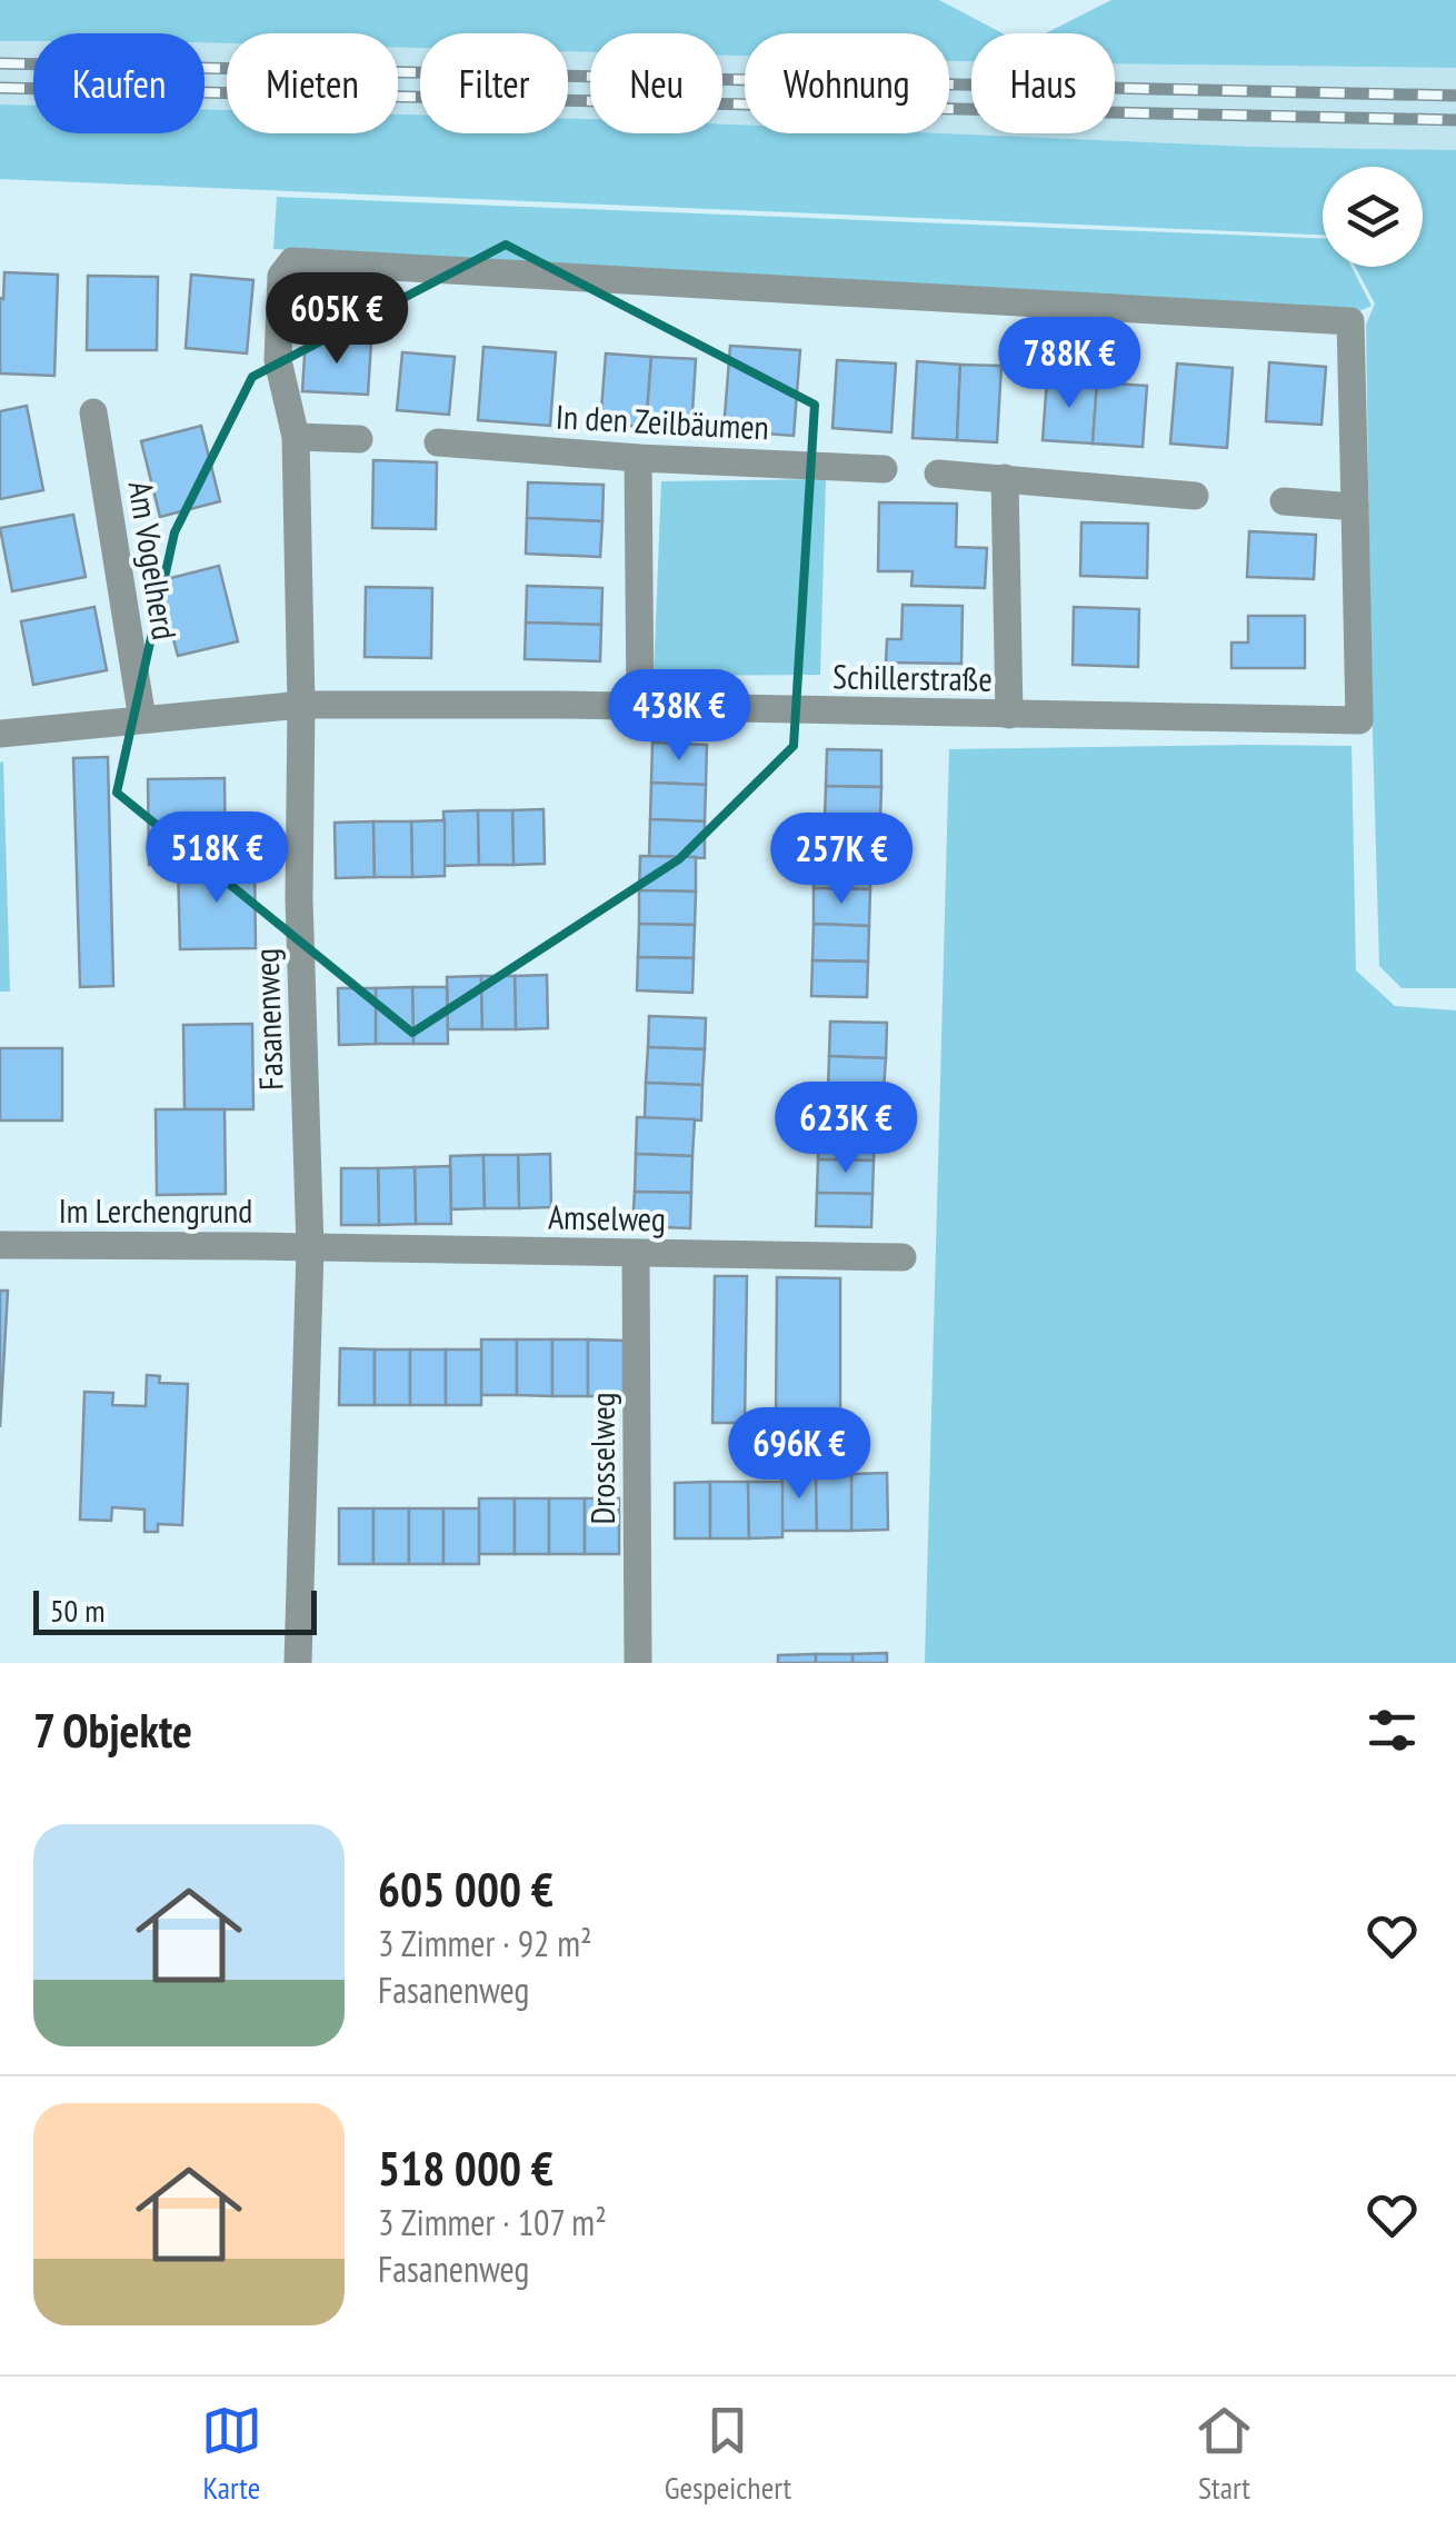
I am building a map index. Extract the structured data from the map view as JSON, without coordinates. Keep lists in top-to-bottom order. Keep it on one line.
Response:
{"streets":{"street":["In den Zeilbäumen","Am Vogelherd","Schillerstraße","Fasanenweg","Im Lerchengrund","Amselweg","Drosselweg"]},"crossings":[["Am Vogelherd","Schillerstraße"],["Schillerstraße","Fasanenweg"],["Fasanenweg","Im Lerchengrund"],["Fasanenweg","Amselweg"],["Im Lerchengrund","Amselweg"],["Amselweg","Drosselweg"]],"scale_bar":"50 m","page":{"chip":["Kaufen","Mieten","Filter","Neu","Wohnung","Haus"],"price":["605K €","788K €","438K €","518K €","257K €","623K €","696K €"],"scale":"50 m","heading":"7 Objekte","list":[{"name":"605 000 €","note":"3 Zimmer · 92 m² · Fasanenweg"},{"name":"518 000 €","note":"3 Zimmer · 107 m² · Fasanenweg"}],"tabs":["Karte","Gespeichert","Start"]}}
